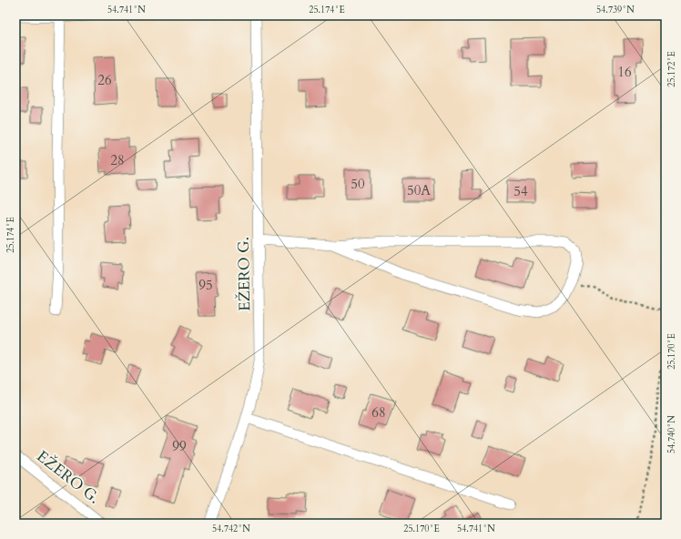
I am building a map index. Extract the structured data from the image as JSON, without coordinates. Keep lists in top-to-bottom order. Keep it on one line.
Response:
{"streets":{"street":["EŽERO G."]},"house_numbers":["16","26","28","50","50A","54","95","68","99"],"coordinates":["54.741°N","25.174°E","54.739°N","25.172°E","25.170°E","54.740°N","54.742°N"]}
